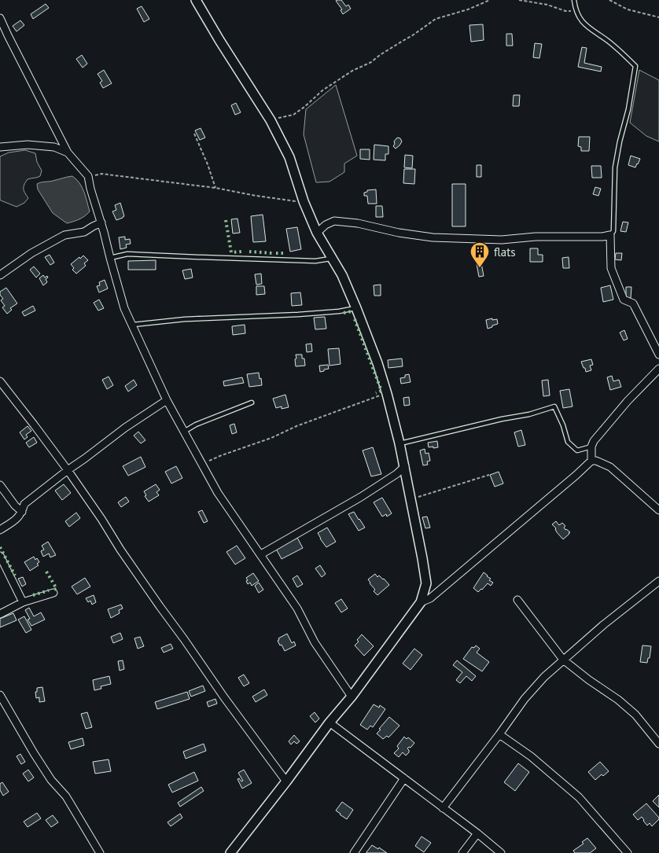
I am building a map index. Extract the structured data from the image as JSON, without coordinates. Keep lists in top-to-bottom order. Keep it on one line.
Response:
{"places":{"building":["flats"]}}
